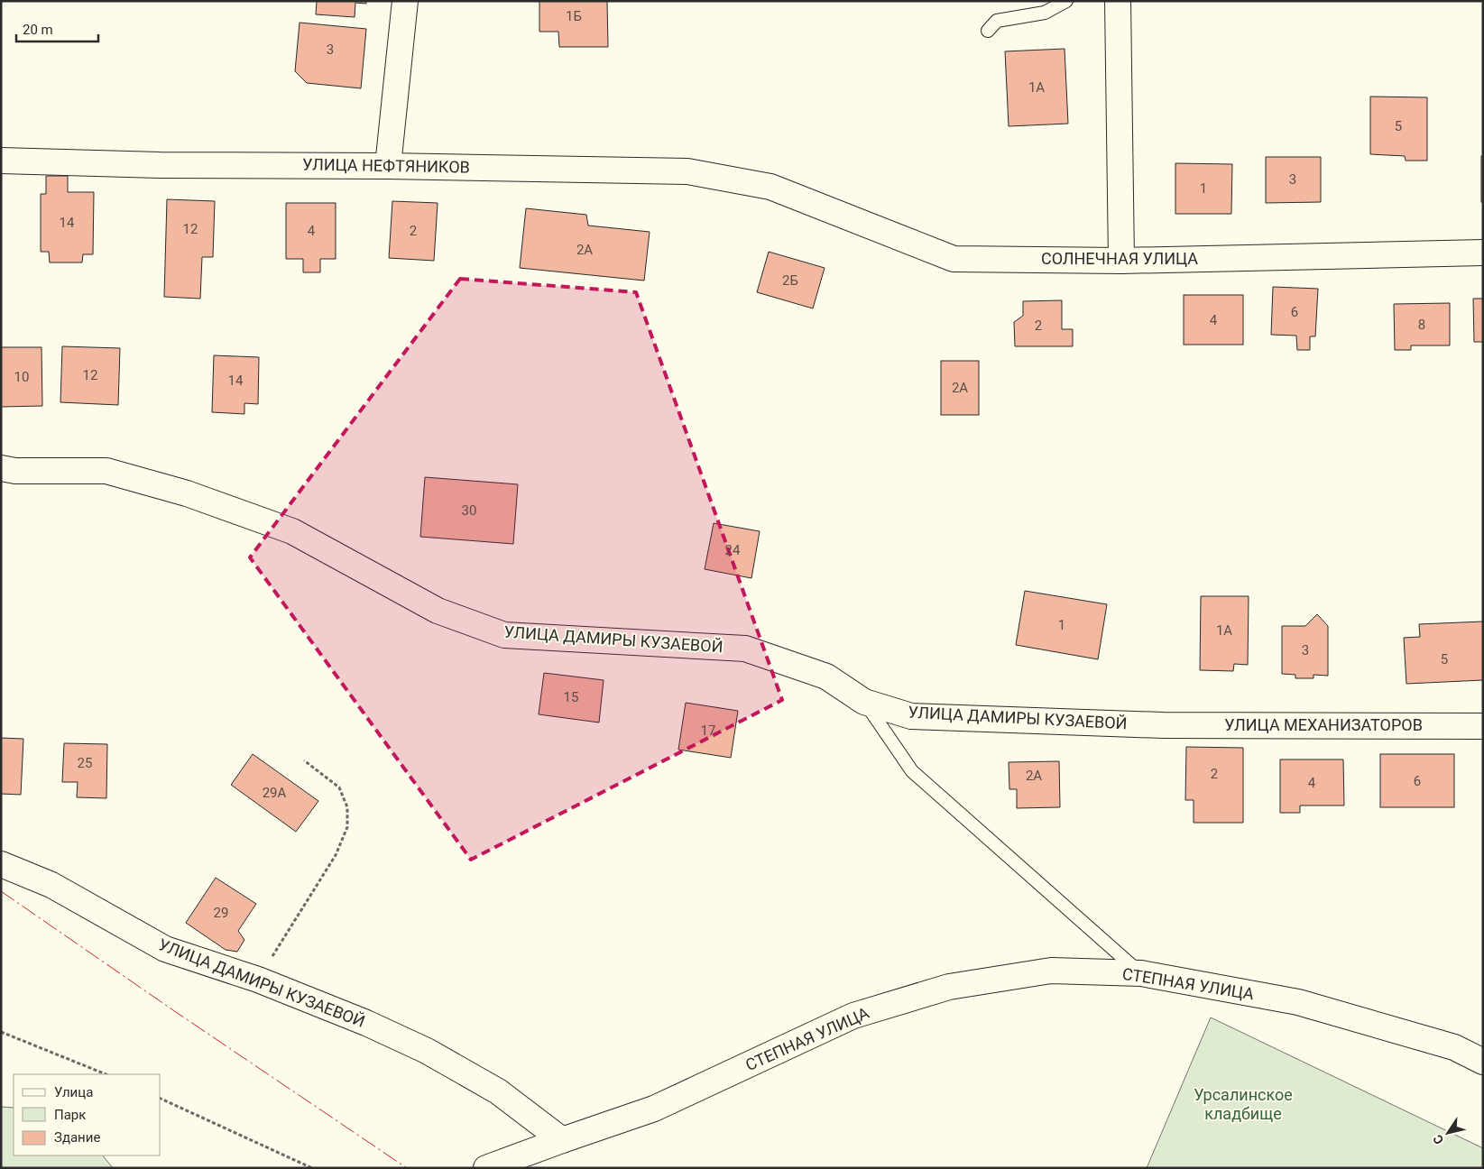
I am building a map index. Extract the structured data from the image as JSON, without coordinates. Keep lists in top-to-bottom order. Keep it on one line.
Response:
{"streets":{"street":["УЛИЦА НЕФТЯНИКОВ","СОЛНЕЧНАЯ УЛИЦА","УЛИЦА ДАМИРЫ КУЗАЕВОЙ","УЛИЦА МЕХАНИЗАТОРОВ","СТЕПНАЯ УЛИЦА"]},"crossings":[["УЛИЦА НЕФТЯНИКОВ","СОЛНЕЧНАЯ УЛИЦА"],["УЛИЦА ДАМИРЫ КУЗАЕВОЙ","УЛИЦА МЕХАНИЗАТОРОВ"],["УЛИЦА ДАМИРЫ КУЗАЕВОЙ","СТЕПНАЯ УЛИЦА"]],"parks":["Урсалинское кладбище"],"house_numbers":["1Б","3","1А","5","3","1","14","12","4","2","2А","2Б","6","4","8","2","12","10","14","2А","30","24","1","1А","3","5","15","17","25","2","2А","6","4","29А","29"],"legend":["Улица","Парк","Здание"],"scale_bar":"20 m","north":"bottom left"}
